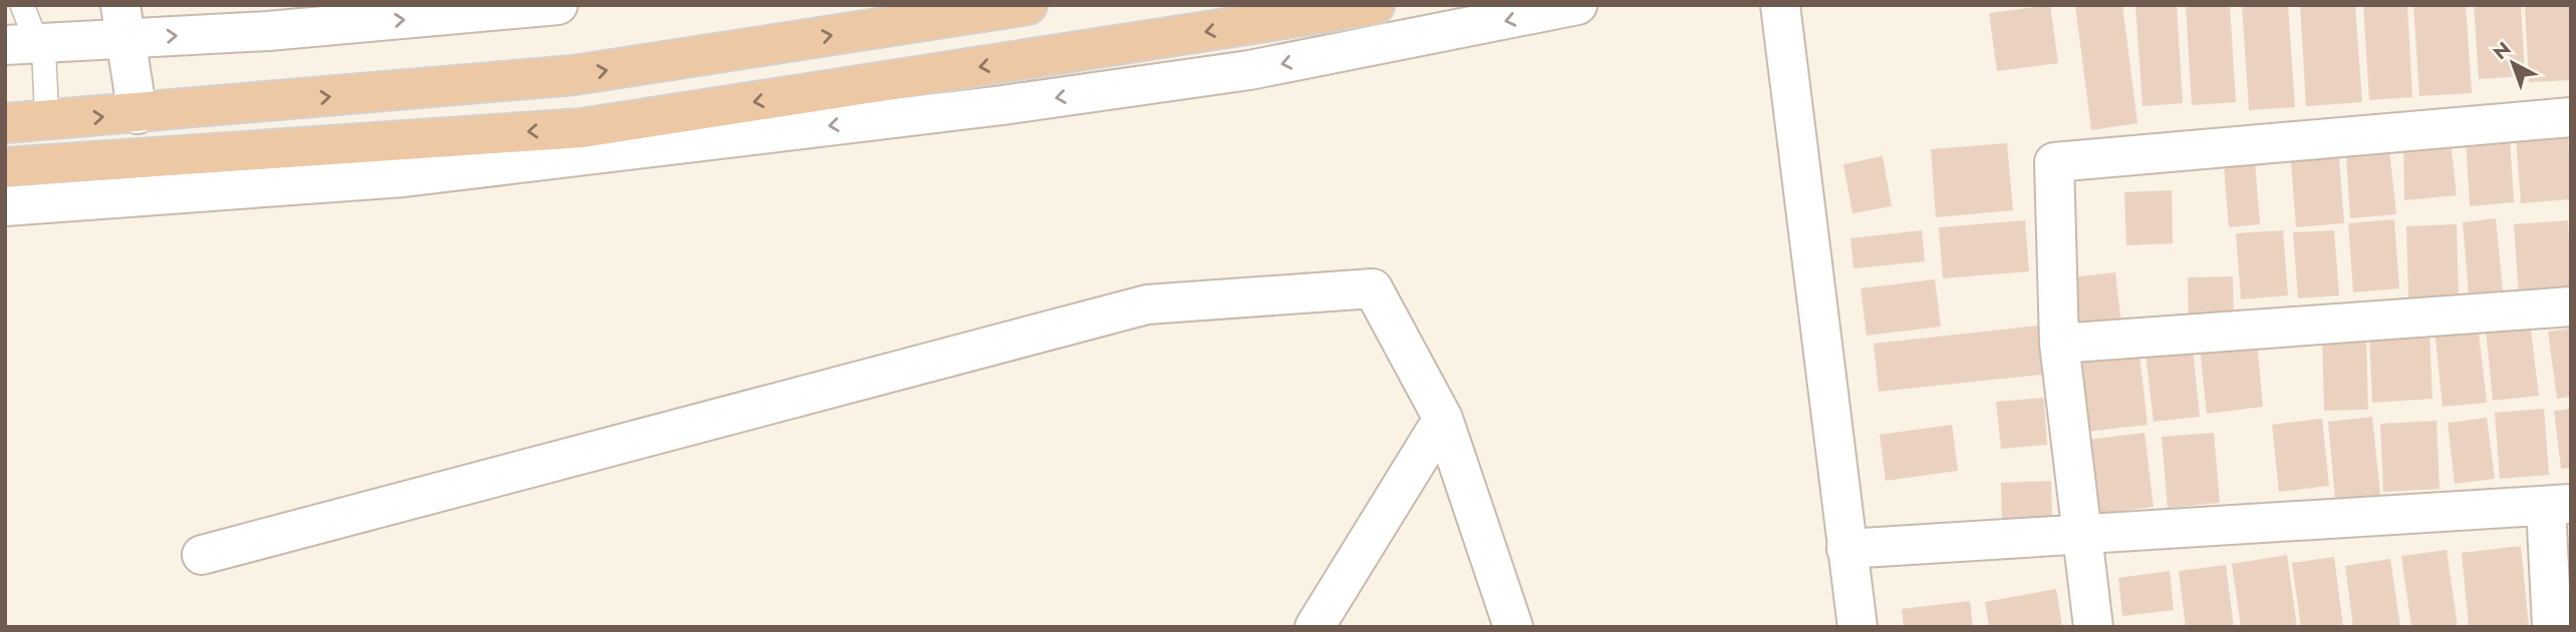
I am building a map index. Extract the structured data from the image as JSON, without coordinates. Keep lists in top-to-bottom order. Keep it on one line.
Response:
{"north":"top left"}
